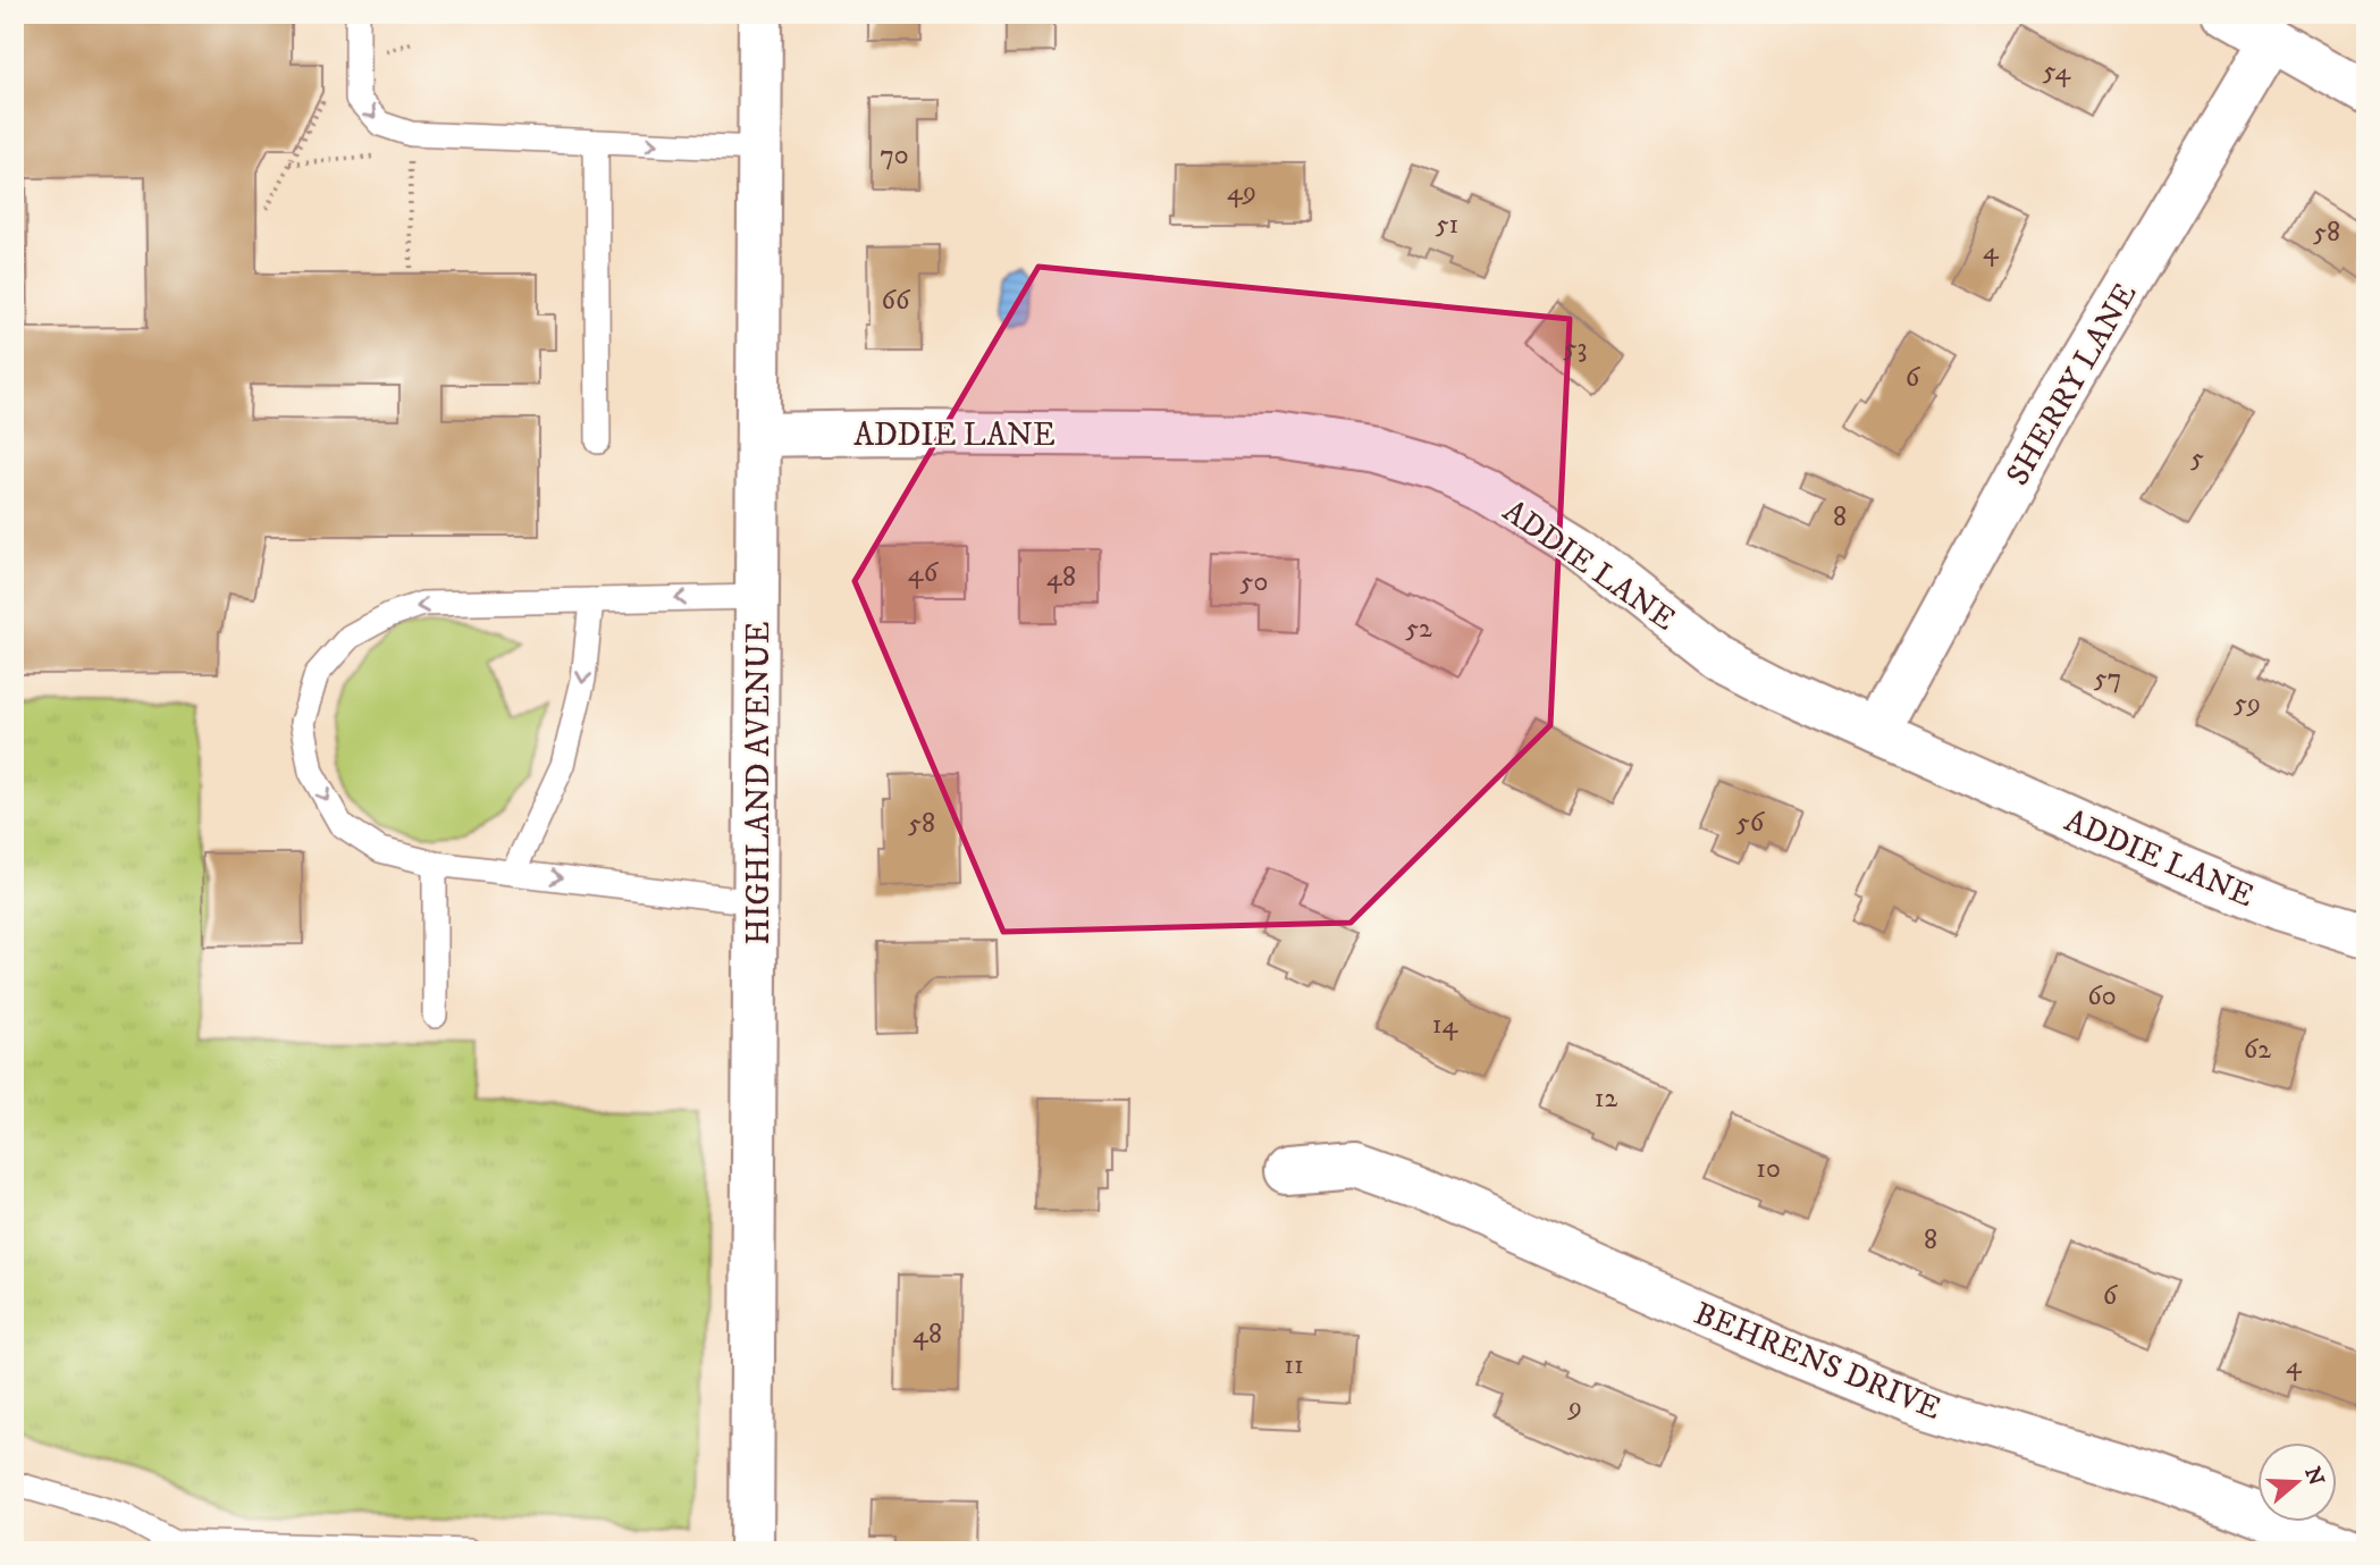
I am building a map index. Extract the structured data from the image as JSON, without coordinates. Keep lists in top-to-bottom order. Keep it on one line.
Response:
{"streets":{"street":["SHERRY LANE","ADDIE LANE","HIGHLAND AVENUE","BEHRENS DRIVE"]},"crossings":[["SHERRY LANE","ADDIE LANE"],["ADDIE LANE","HIGHLAND AVENUE"]],"house_numbers":["54","70","49","51","58","4","66","53","6","5","8","46","48","50","52","57","59","56","58","60","14","62","12","10","8","6","48","11","4","9"],"north":"right"}
